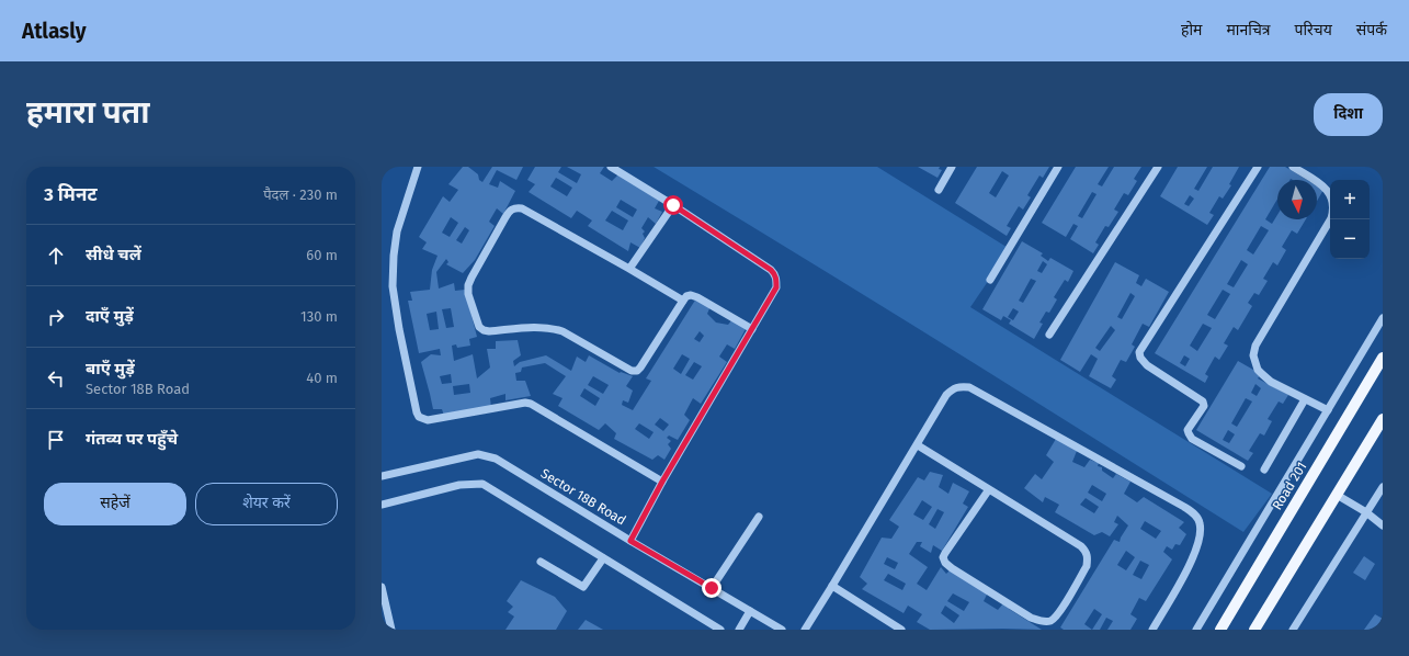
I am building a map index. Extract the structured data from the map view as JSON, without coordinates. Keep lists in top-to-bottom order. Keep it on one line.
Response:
{"streets":{"main road":["Road 201"],"street":["Sector 18B Road"]},"north":"bottom","page":{"header":"Atlasly","nav":["होम","मानचित्र","परिचय","संपर्क"],"buttons":["दिशा",["सहेजें","शेयर करें"]],"title":"हमारा पता","heading":["3 मिनट","पैदल · 230 m"],"map_buttons":["+","−"],"list":[["सीधे चलें","60 m"],["दाएँ मुड़ें","130 m"],["बाएँ मुड़ें","Sector 18B Road","40 m"],"गंतव्य पर पहुँचे"]}}
